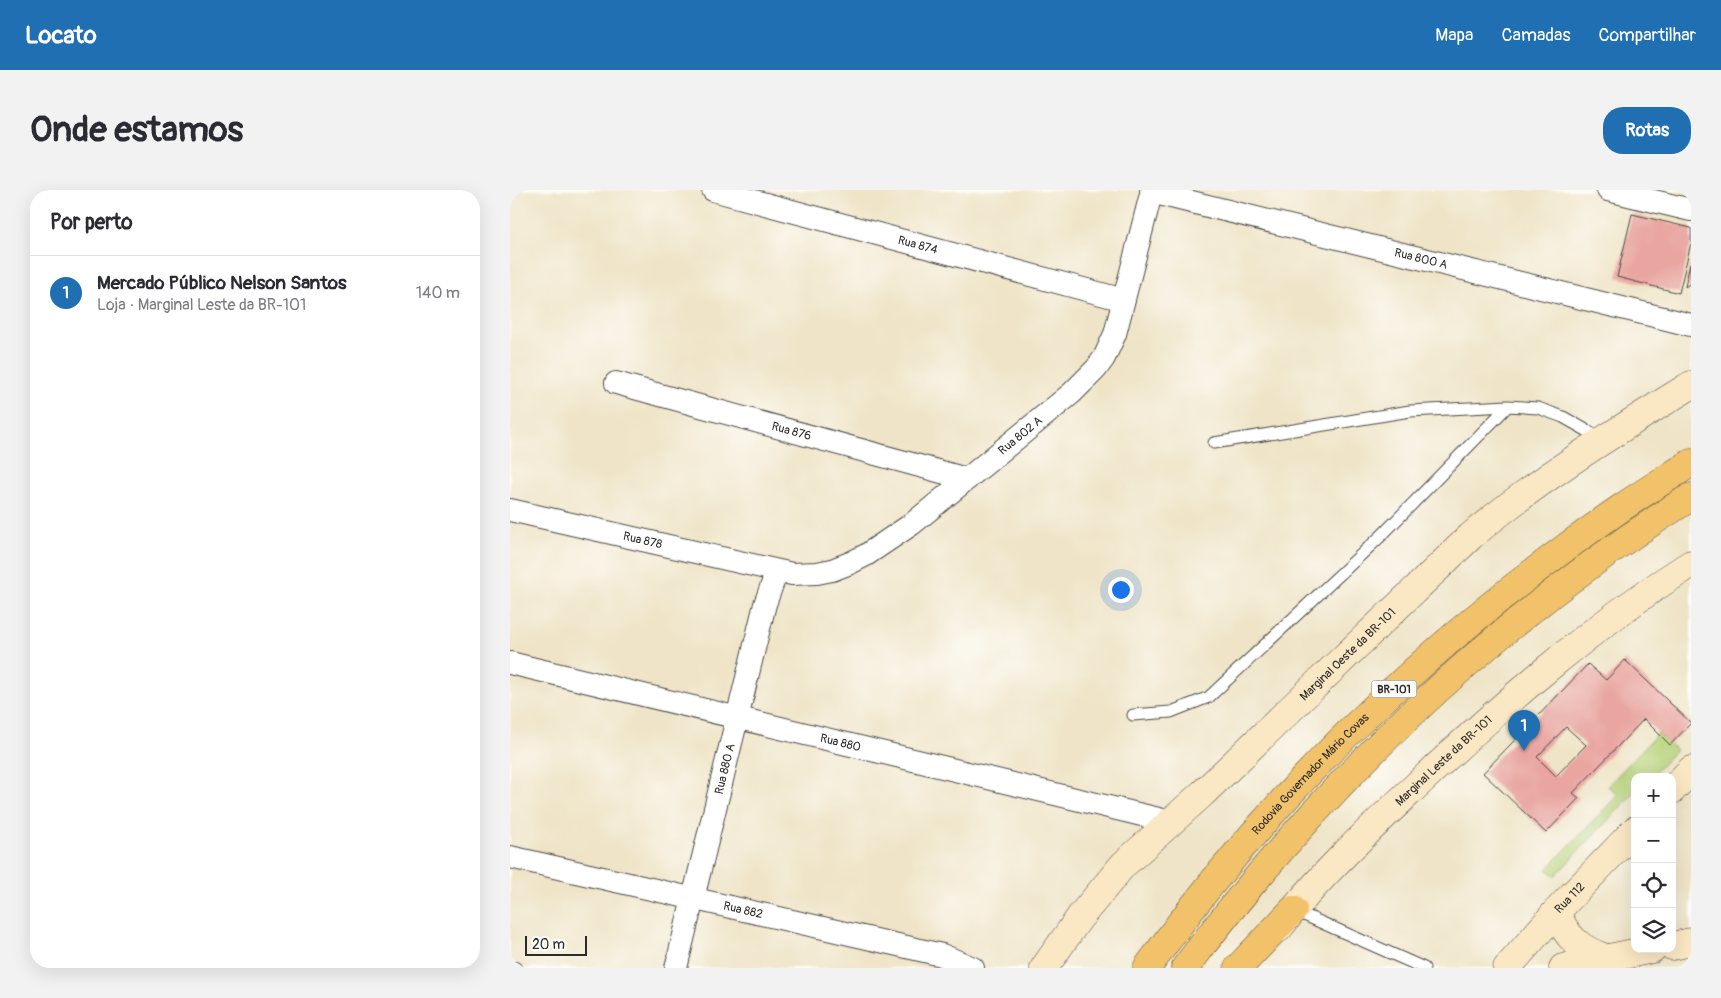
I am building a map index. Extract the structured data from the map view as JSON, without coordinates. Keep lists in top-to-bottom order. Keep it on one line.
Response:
{"streets":{"highway":["BR-101","Rodovia Governador Mário Covas"],"main road":["Marginal Oeste da BR-101","Marginal Leste da BR-101","Rua 112"],"street":["Rua 874","Rua 800 A","Rua 876","Rua 802 A","Rua 878","Rua 880","Rua 880 A","Rua 882"]},"crossings":[["Rua 874","Rua 802 A"],["Rua 800 A","Rua 802 A"],["Rua 876","Rua 802 A"],["Rua 802 A","Rua 878"],["Rua 802 A","Rua 880 A"],["Rua 878","Rua 880 A"],["Marginal Oeste da BR-101","Rua 880"],["Rua 880","Rua 880 A"],["Rua 880 A","Rua 882"]],"scale_bar":"20 m","page":{"header":"Locato","nav":["Mapa","Camadas","Compartilhar"],"buttons":"Rotas","title":"Onde estamos","heading":"Por perto","list":[{"mark":"1","name":"Mercado Público Nelson Santos","note":"Loja · Marginal Leste da BR-101","value":"140 m"}],"pins":"1","map_buttons":["+","−"],"scale":"20 m"}}
